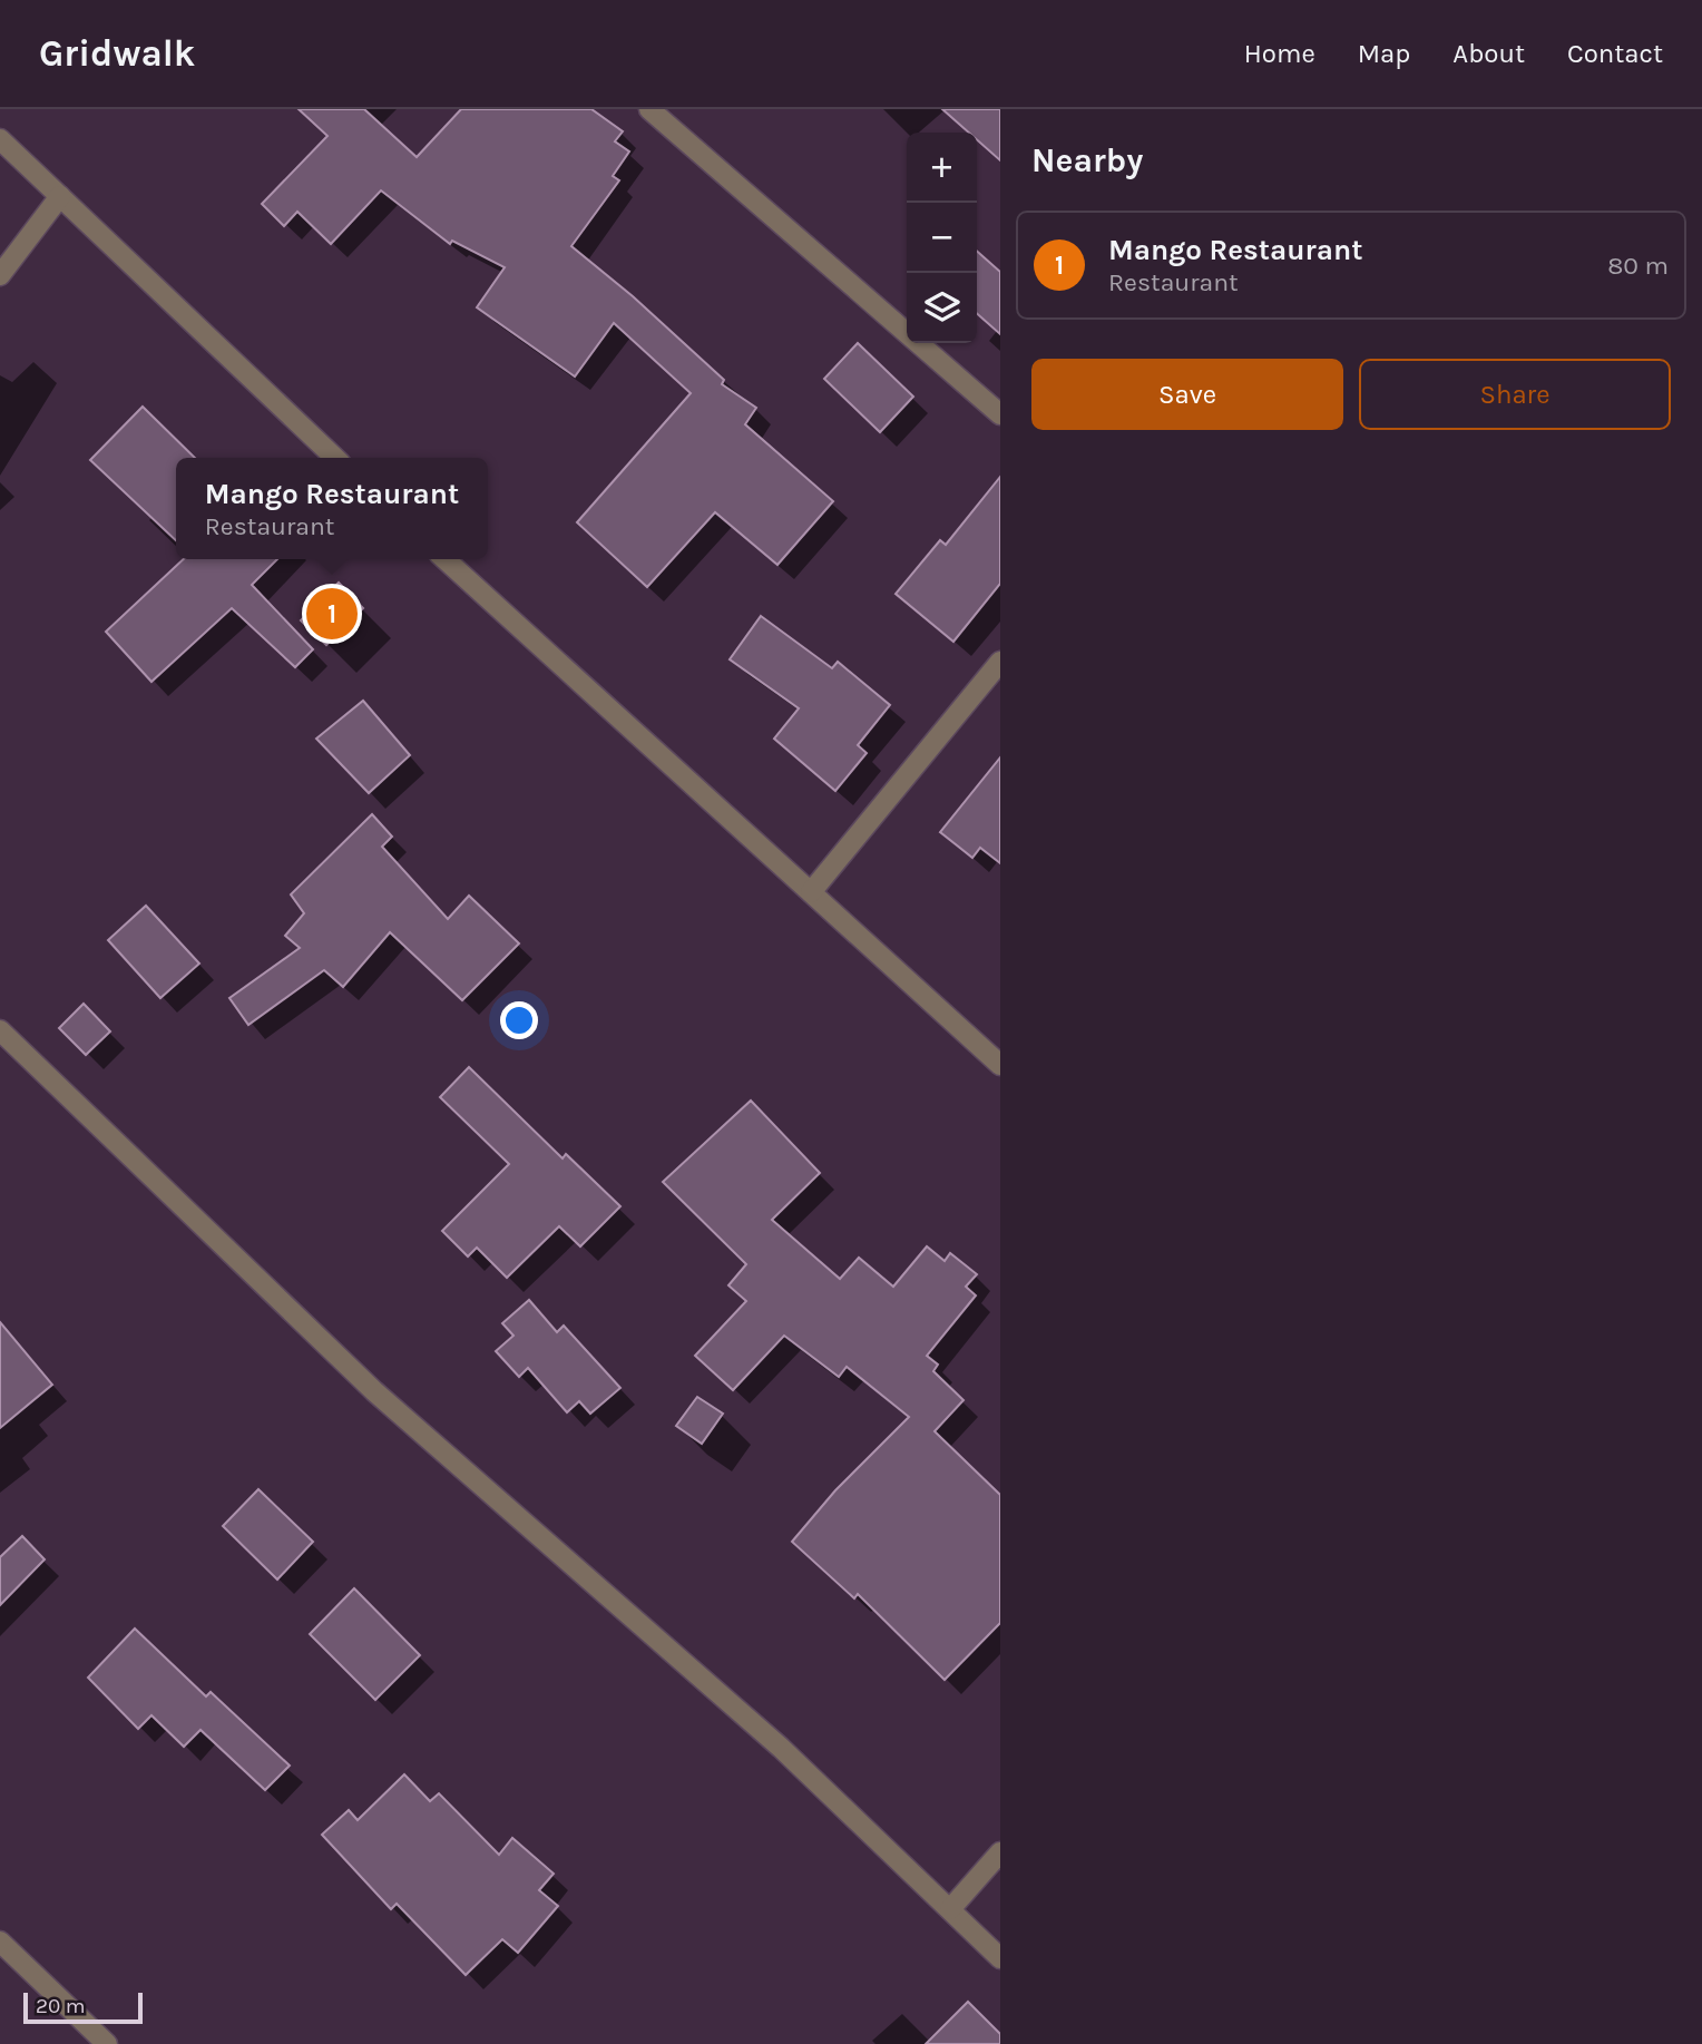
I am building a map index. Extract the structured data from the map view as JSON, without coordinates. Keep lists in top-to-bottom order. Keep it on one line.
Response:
{"scale_bar":"20 m","page":{"header":"Gridwalk","nav":["Home","Map","About","Contact"],"heading":"Nearby","map_buttons":["+","−"],"list":[{"mark":"1","name":"Mango Restaurant","note":"Restaurant","value":"80 m"}],"buttons":["Save","Share"],"popup":["Mango Restaurant","Restaurant"],"pins":"1","scale":"20 m"}}
